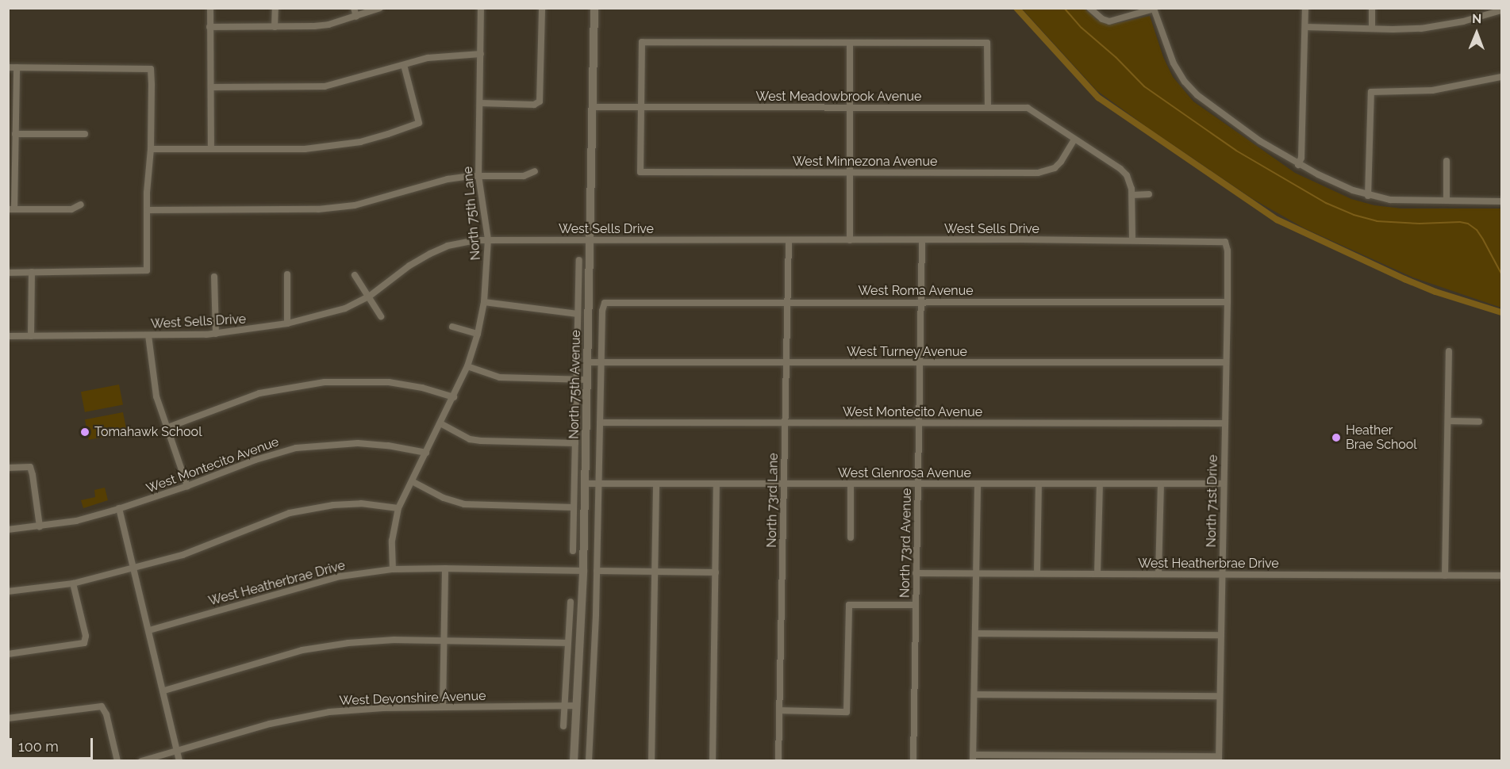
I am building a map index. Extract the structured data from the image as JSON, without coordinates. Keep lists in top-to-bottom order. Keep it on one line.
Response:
{"streets":{"main road":["North 75th Avenue"],"street":["West Meadowbrook Avenue","West Minnezona Avenue","North 75th Lane","West Sells Drive","West Roma Avenue","West Turney Avenue","West Montecito Avenue","West Glenrosa Avenue","North 73rd Lane","North 71st Drive","North 73rd Avenue","West Heatherbrae Drive","West Devonshire Avenue"]},"crossings":[["West Meadowbrook Avenue","West Minnezona Avenue"],["West Meadowbrook Avenue","West Sells Drive"],["West Meadowbrook Avenue","North 75th Avenue"],["North 75th Lane","West Sells Drive"],["North 75th Lane","West Montecito Avenue"],["North 75th Lane","West Heatherbrae Drive"],["West Sells Drive","North 75th Avenue"],["West Sells Drive","North 73rd Lane"],["West Sells Drive","North 71st Drive"],["West Sells Drive","North 73rd Avenue"],["West Roma Avenue","North 75th Avenue"],["West Roma Avenue","North 73rd Lane"],["West Roma Avenue","North 71st Drive"],["West Roma Avenue","North 73rd Avenue"],["West Turney Avenue","North 75th Avenue"],["West Turney Avenue","North 73rd Lane"],["West Turney Avenue","North 71st Drive"],["West Turney Avenue","North 73rd Avenue"],["North 75th Avenue","West Montecito Avenue"],["North 75th Avenue","West Glenrosa Avenue"],["North 75th Avenue","West Heatherbrae Drive"],["North 75th Avenue","West Devonshire Avenue"],["West Montecito Avenue","North 73rd Lane"],["West Montecito Avenue","North 71st Drive"],["West Montecito Avenue","North 73rd Avenue"],["West Glenrosa Avenue","North 73rd Lane"],["West Glenrosa Avenue","North 71st Drive"],["West Glenrosa Avenue","North 73rd Avenue"],["North 71st Drive","West Heatherbrae Drive"],["North 73rd Avenue","West Heatherbrae Drive"]],"places":["Tomahawk School","Heather Brae School"],"scale_bar":"100 m","north":"top"}
